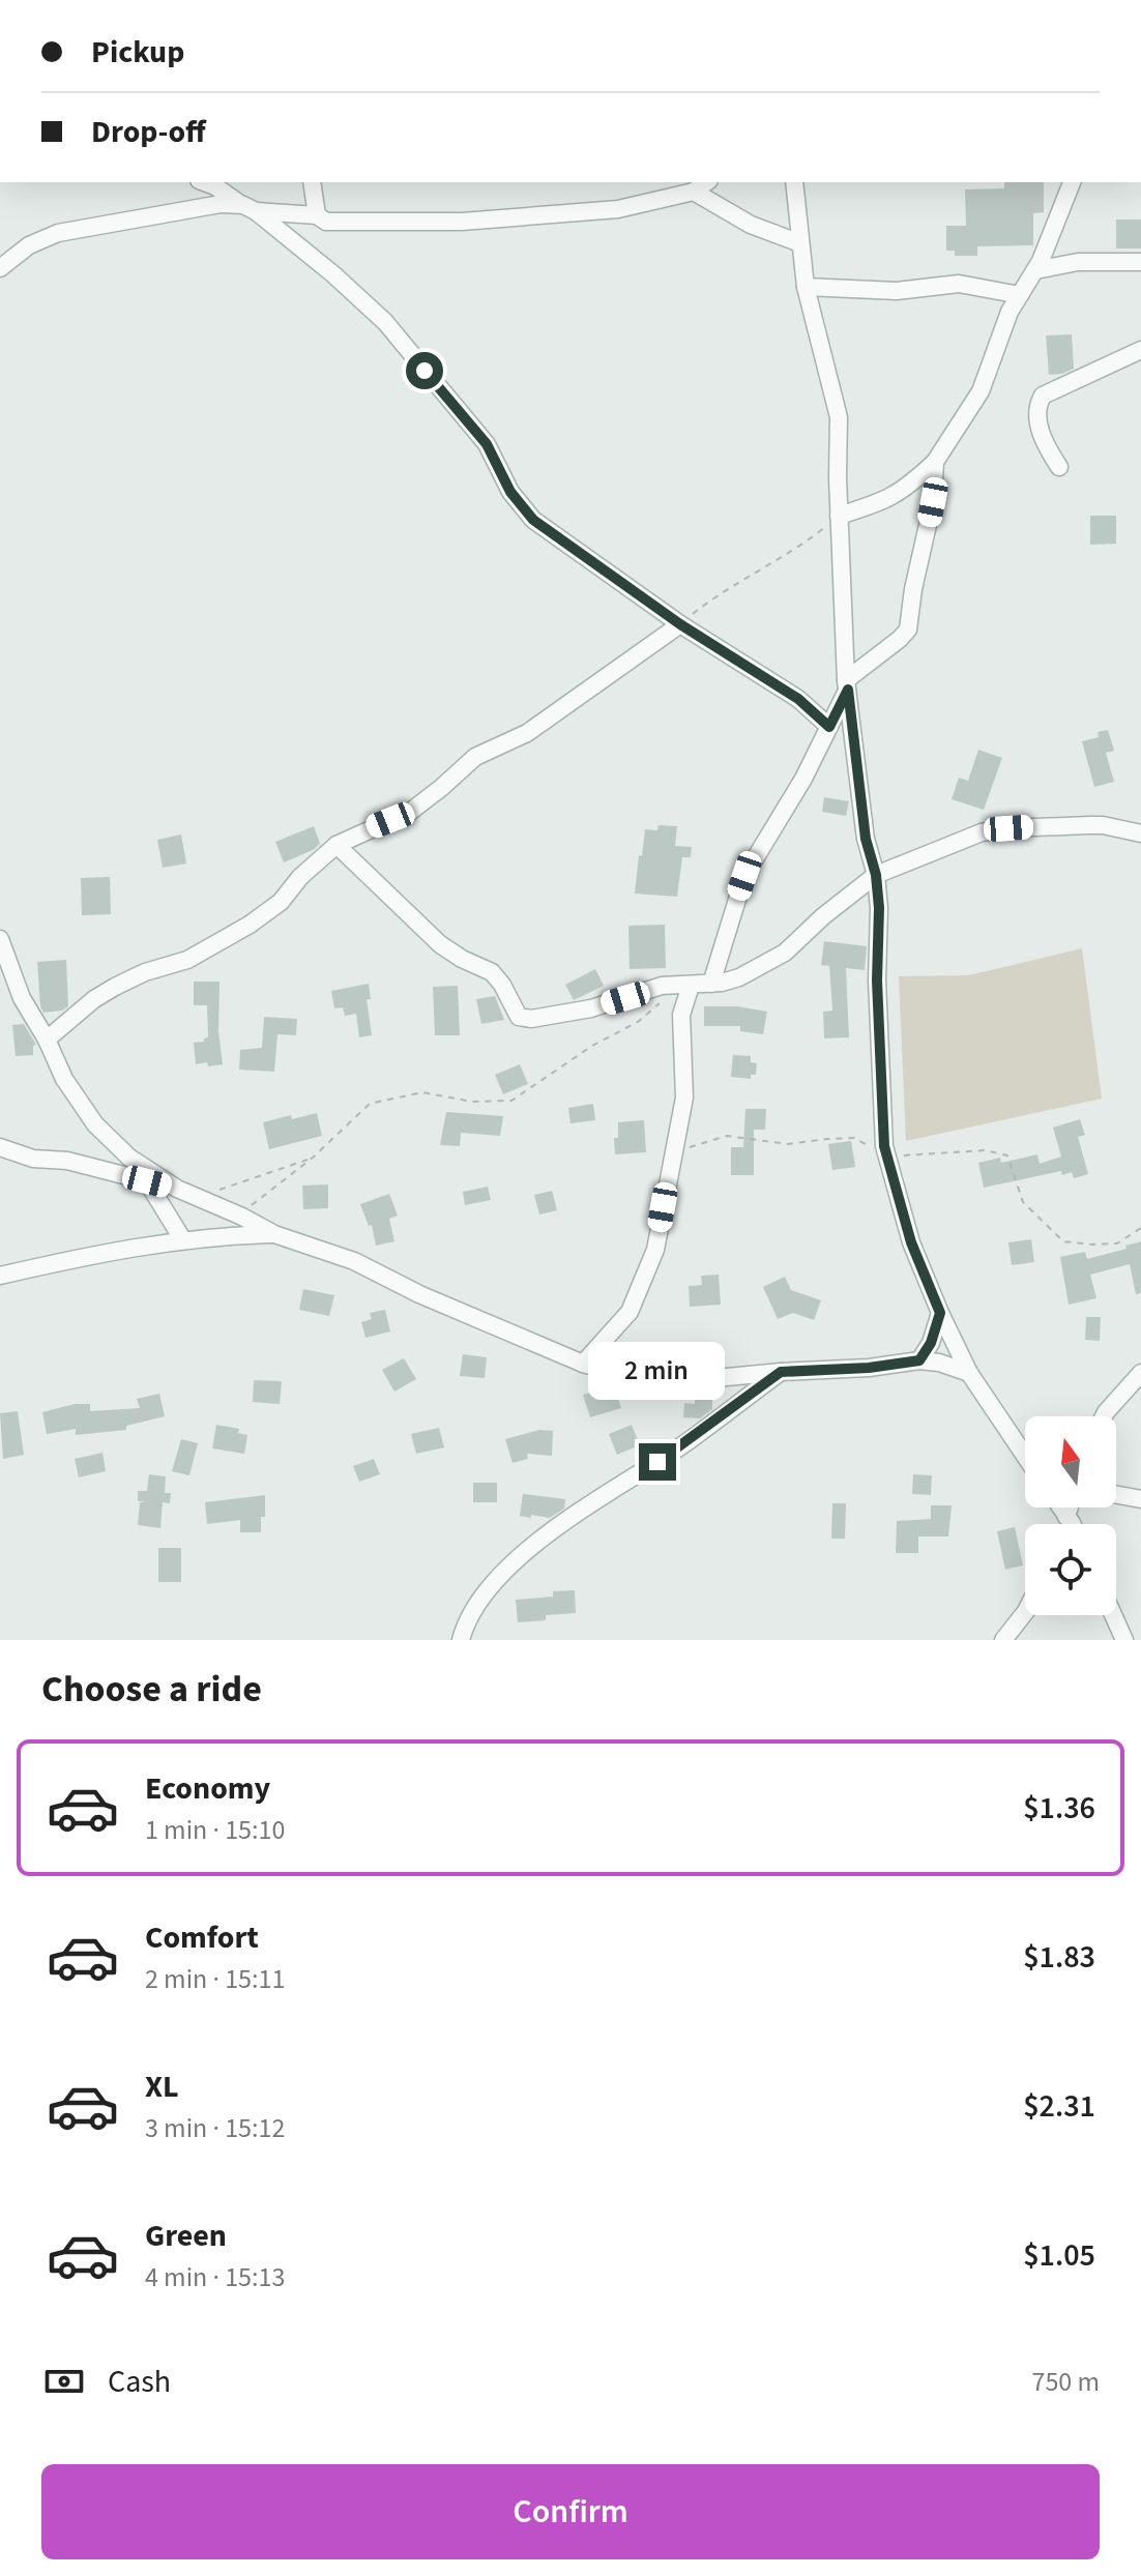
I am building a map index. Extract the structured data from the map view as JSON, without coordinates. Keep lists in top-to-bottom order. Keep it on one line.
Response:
{"north":"top","page":{"banner":["Pickup","Drop-off"],"bubble":"2 min","heading":"Choose a ride","list":[{"name":"Economy","note":"1 min · 15:10","value":"$1.36"},{"name":"Comfort","note":"2 min · 15:11","value":"$1.83"},{"name":"XL","note":"3 min · 15:12","value":"$2.31"},{"name":"Green","note":"4 min · 15:13","value":"$1.05"}],"pay":["Cash","750 m"],"buttons":"Confirm"}}
